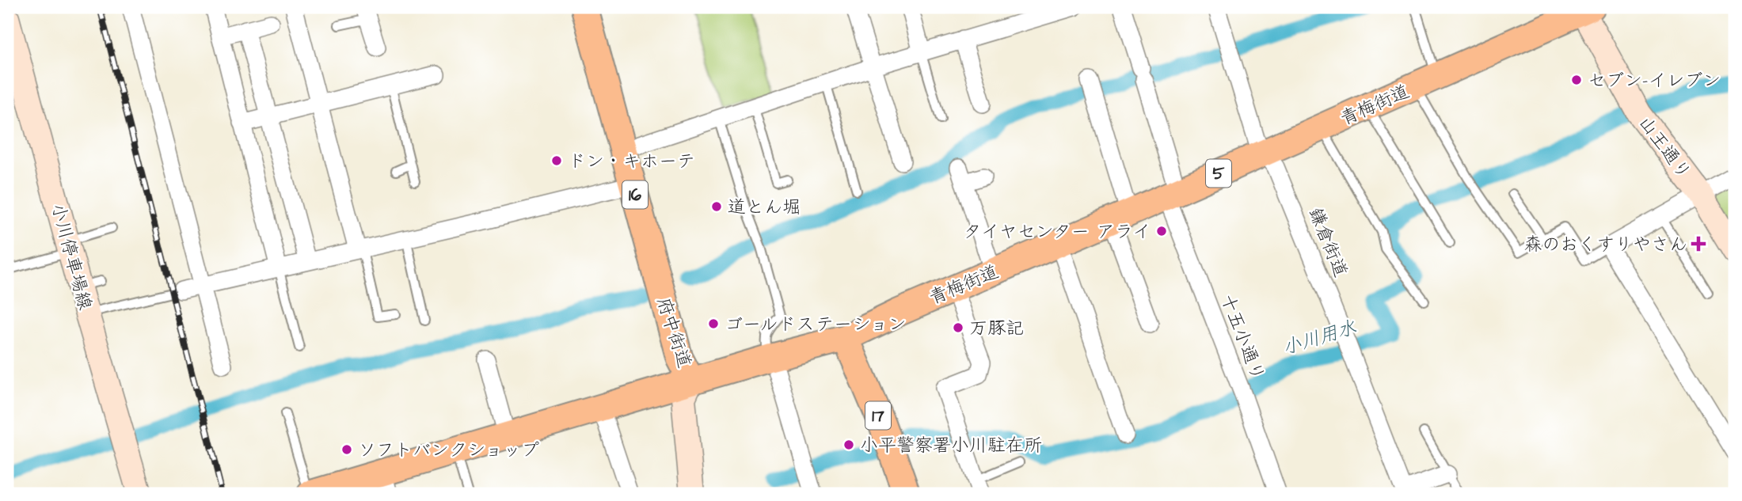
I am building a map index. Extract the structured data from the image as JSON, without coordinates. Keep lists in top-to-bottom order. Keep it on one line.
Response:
{"streets":{"main road":["青梅街道","山王通り","5","16","小川停車場線","府中街道","17"],"street":["鎌倉街道","十五小通り"]},"crossings":[["青梅街道","山王通り"],["青梅街道","鎌倉街道"],["青梅街道","府中街道"],["青梅街道","十五小通り"],["青梅街道","17"]],"water":["小川用水"],"places":{"other":["セブン-イレブン","ドン・キホーテ","道とん堀","タイヤセンター アライ","ゴールドステーション","万豚記","小平警察署小川駐在所","ソフトバンクショップ"],"health":["森のおくすりやさん"]}}
